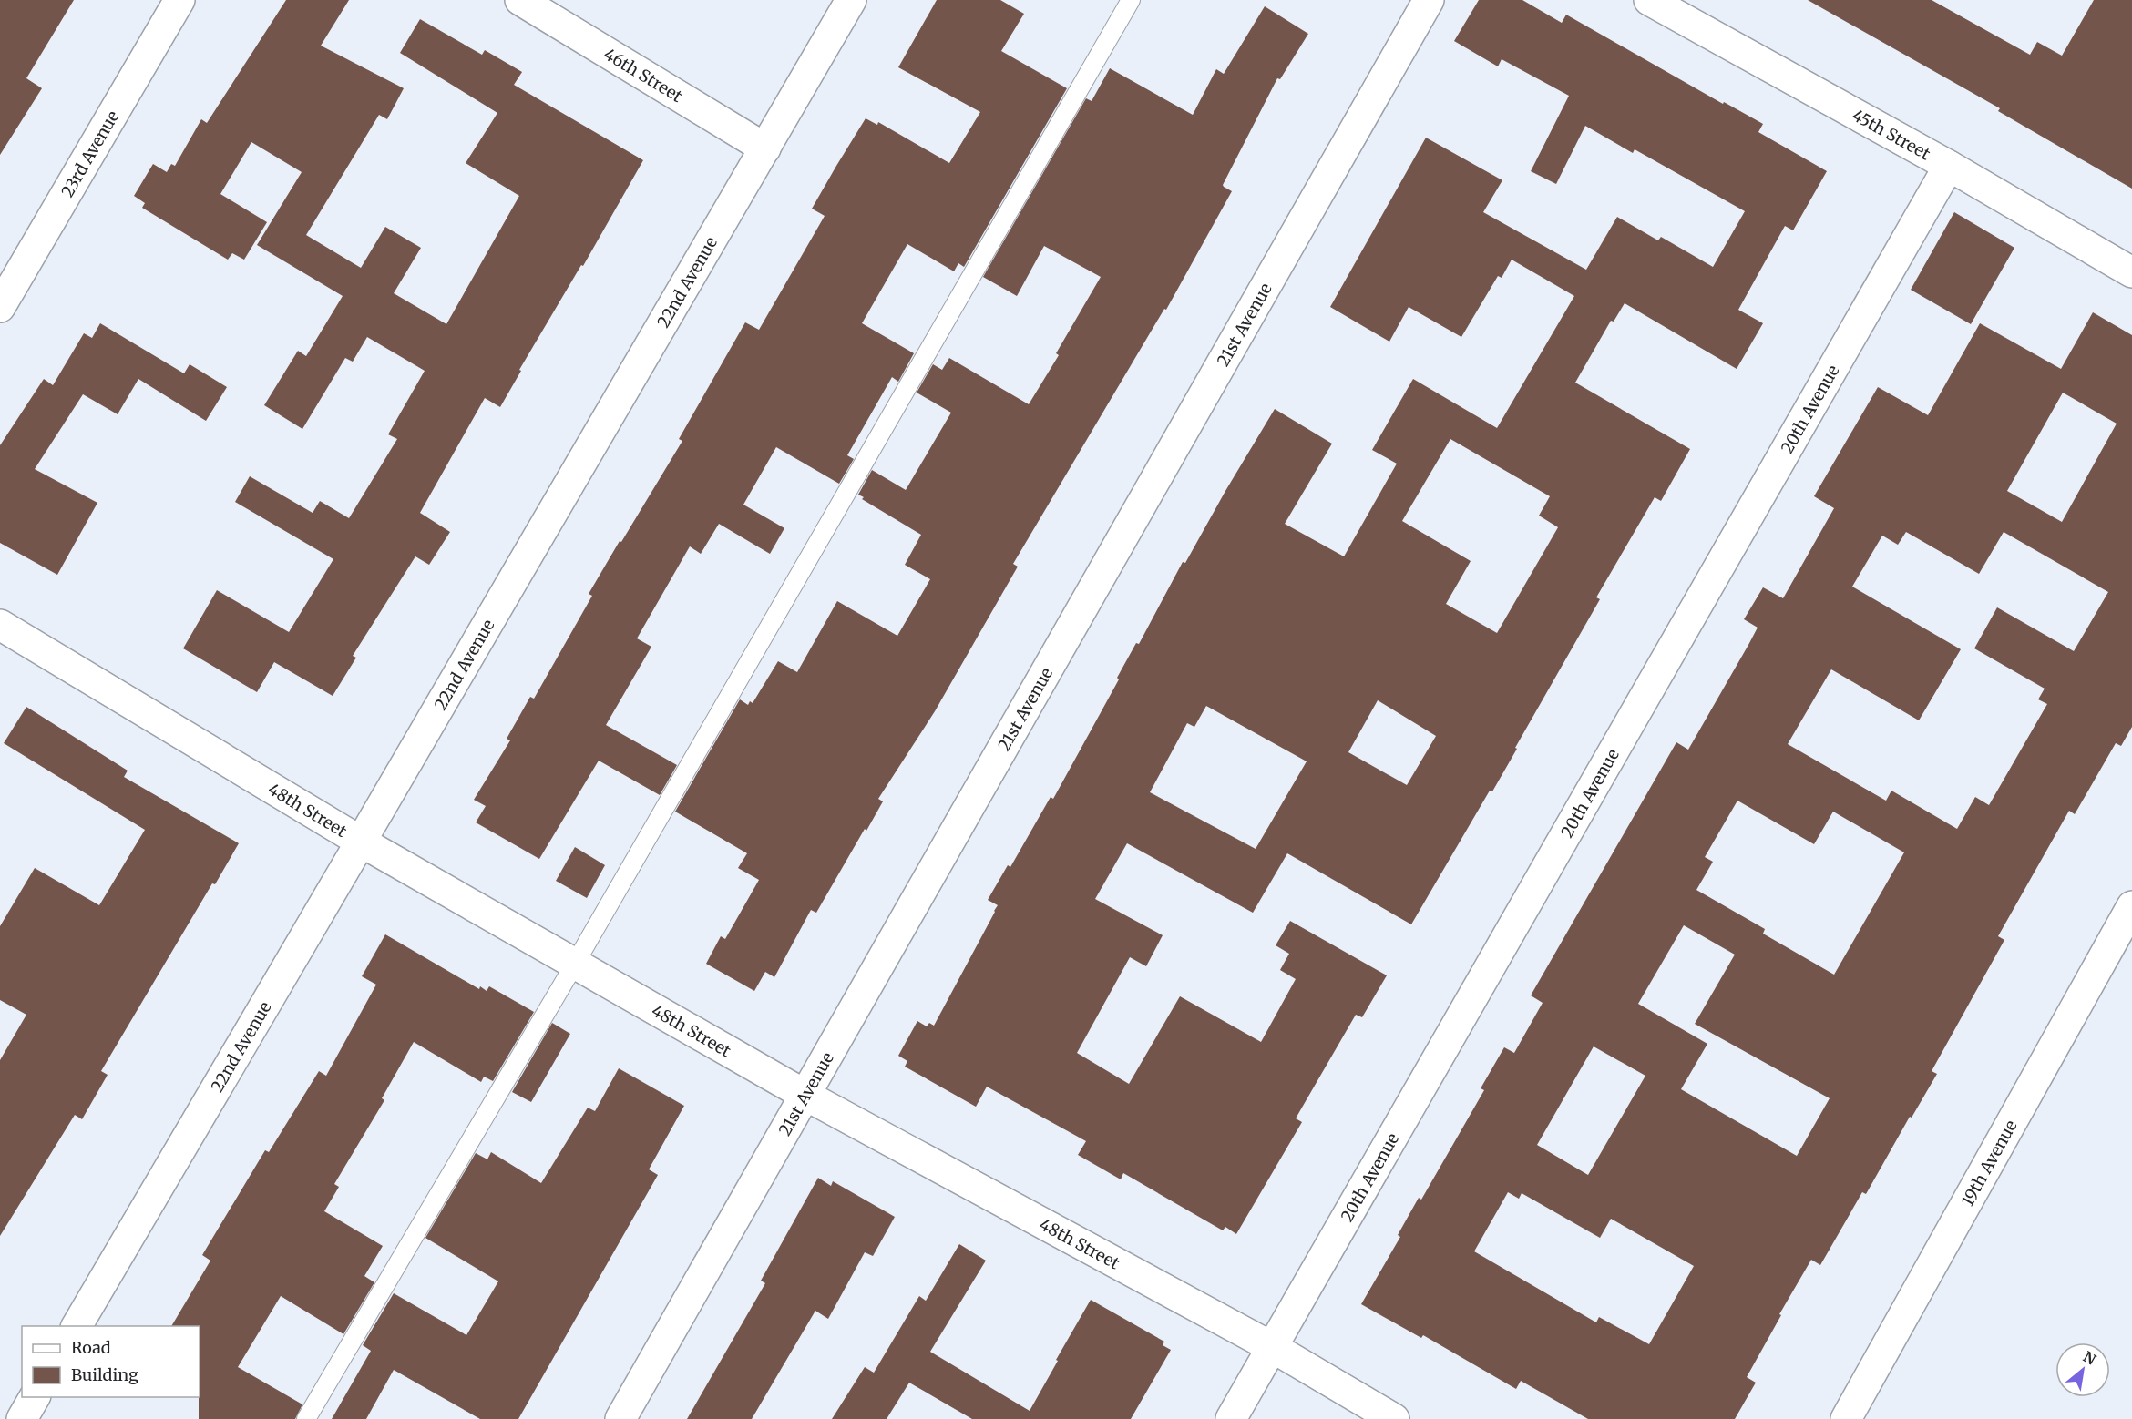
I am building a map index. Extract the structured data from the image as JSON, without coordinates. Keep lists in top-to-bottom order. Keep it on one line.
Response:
{"streets":{"street":["46th Street","45th Street","23rd Avenue","22nd Avenue","21st Avenue","20th Avenue","48th Street","19th Avenue"]},"crossings":[["46th Street","22nd Avenue"],["45th Street","20th Avenue"],["22nd Avenue","48th Street"],["21st Avenue","48th Street"],["20th Avenue","48th Street"]],"legend":["Road","Building"],"north":"top right"}
